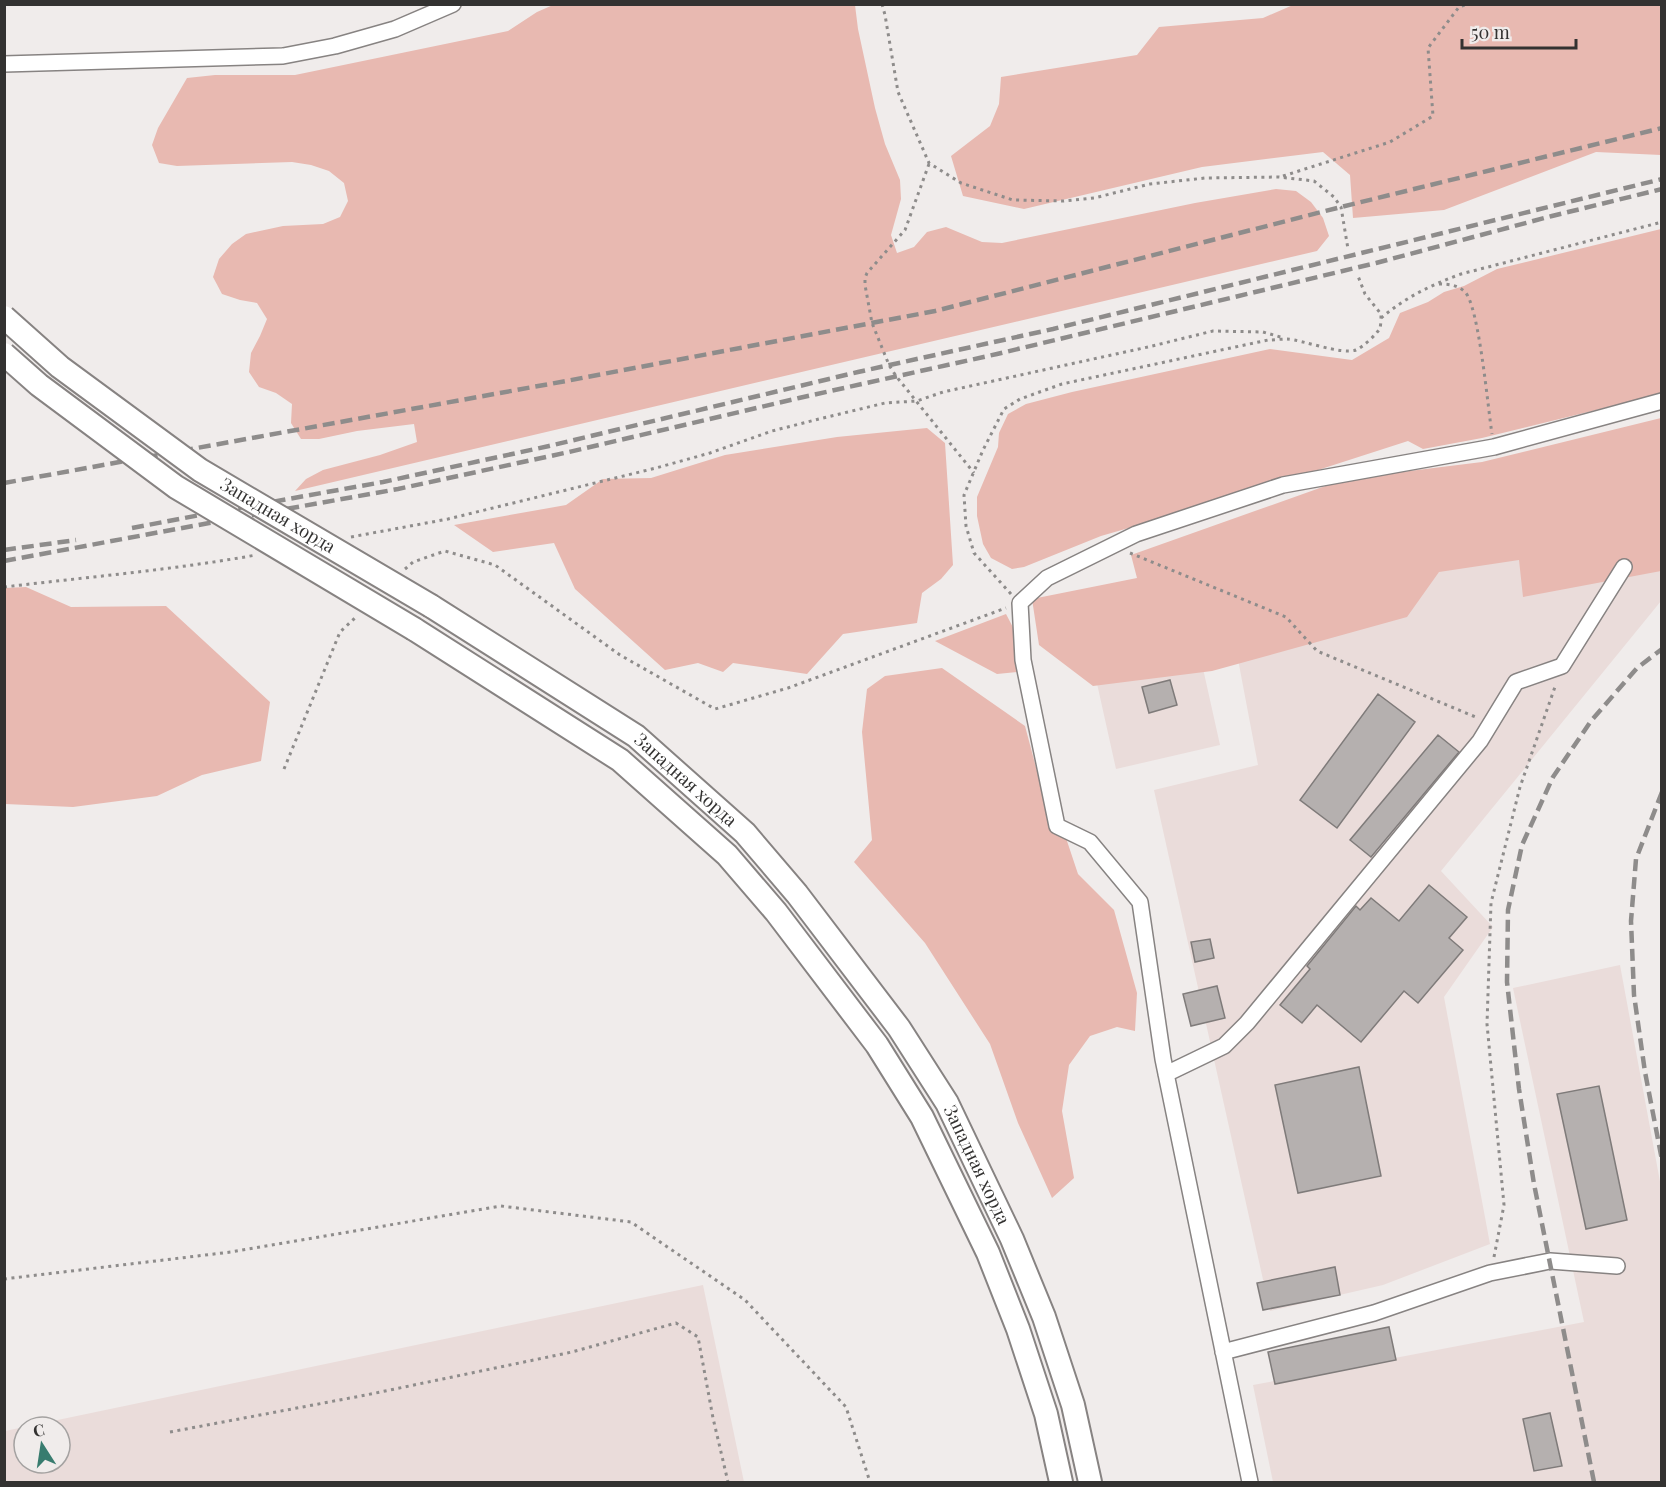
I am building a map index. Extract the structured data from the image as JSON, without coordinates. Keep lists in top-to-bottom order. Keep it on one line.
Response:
{"streets":{"highway":["Западная хорда"]},"scale_bar":"50 m","north":"top"}
